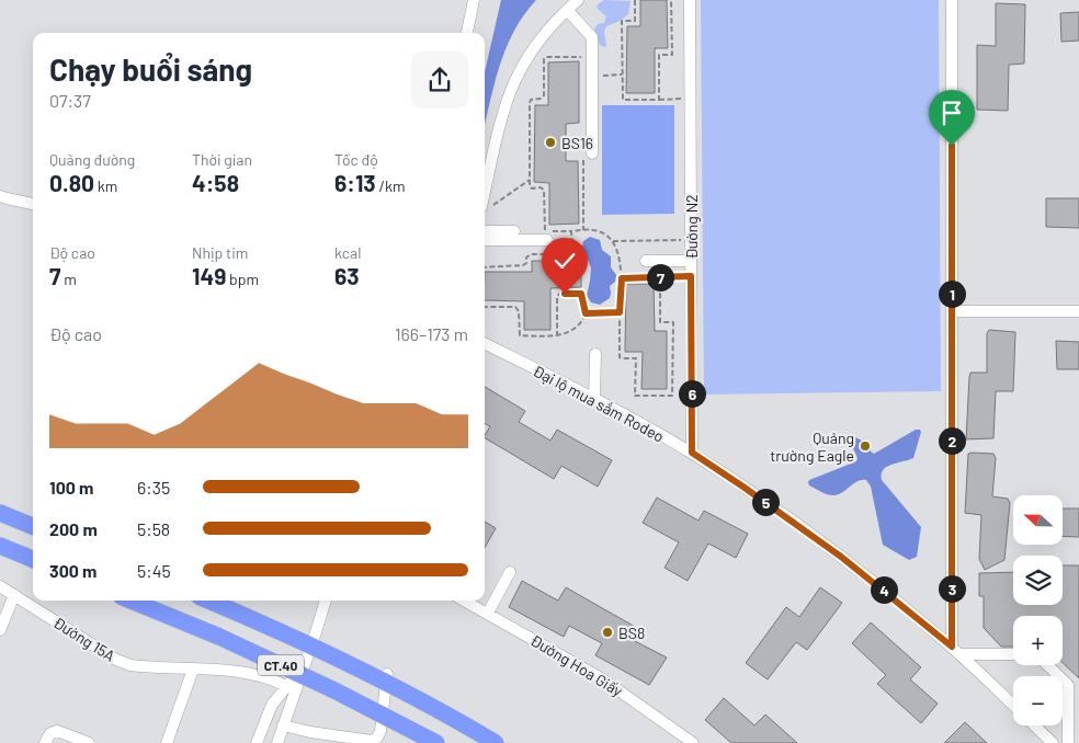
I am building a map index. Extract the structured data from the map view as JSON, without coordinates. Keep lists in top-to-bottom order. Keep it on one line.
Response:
{"streets":{"highway":["CT.40"],"street":["Đường N2","Đại lộ mua sắm Rodeo","Đường 15A","Đường Hoa Giấy"]},"crossings":[["Đường N2","Đại lộ mua sắm Rodeo"]],"places":["BS16","Quảng trường Eagle","BS8"],"north":"left","page":{"heading":["Chạy buổi sáng","07:37"],"stats":[["Quãng đường","0.80 km"],["Thời gian","4:58"],["Tốc độ","6:13 /km"],["Độ cao","7 m"],["Nhịp tim","149 bpm"],["kcal","63"]],"pins":["7","1","6","2","5","3","4"],"chart":["Độ cao","166–173 m"],"list":[{"name":"100 m","note":"6:35"},{"name":"200 m","note":"5:58"},{"name":"300 m","note":"5:45"}],"map_buttons":["+","−"]}}
